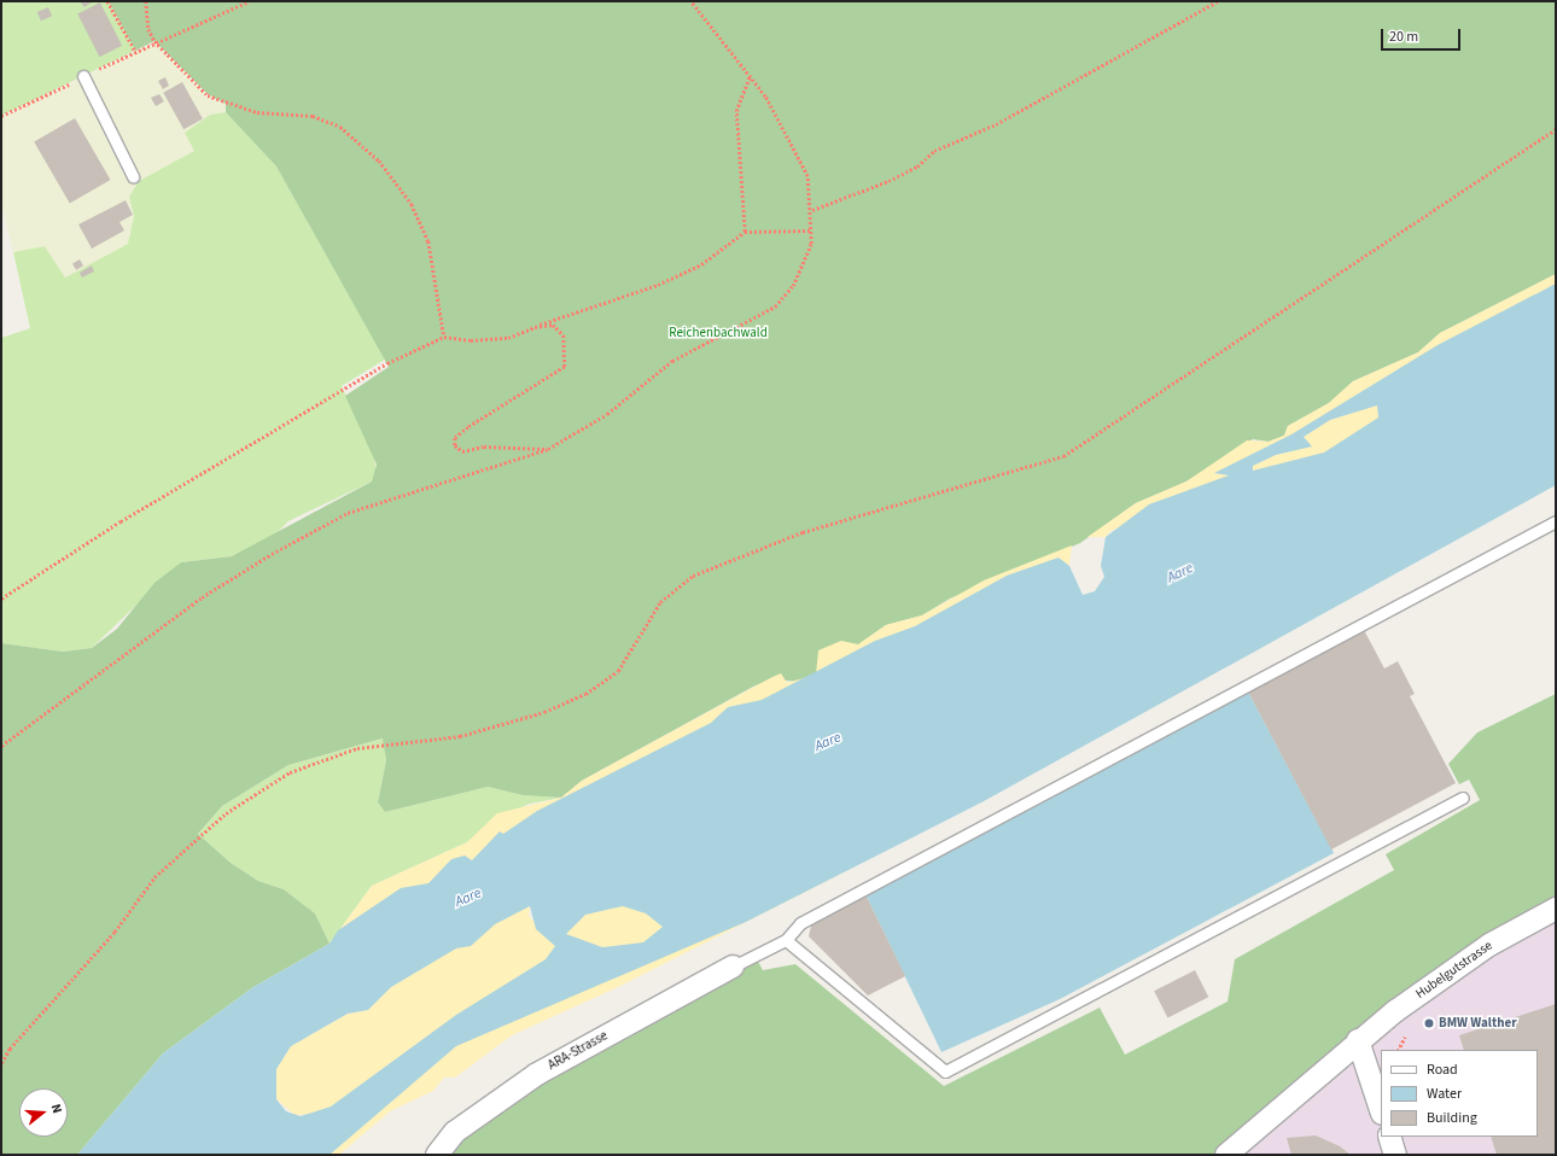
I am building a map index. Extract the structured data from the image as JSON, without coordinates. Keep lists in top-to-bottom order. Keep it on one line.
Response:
{"streets":{"street":["Hubelgutstrasse","ARA-Strasse"]},"water":["Aare"],"parks":["Reichenbachwald"],"places":["BMW Walther"],"legend":["Road","Water","Building"],"scale_bar":"20 m","north":"right"}
